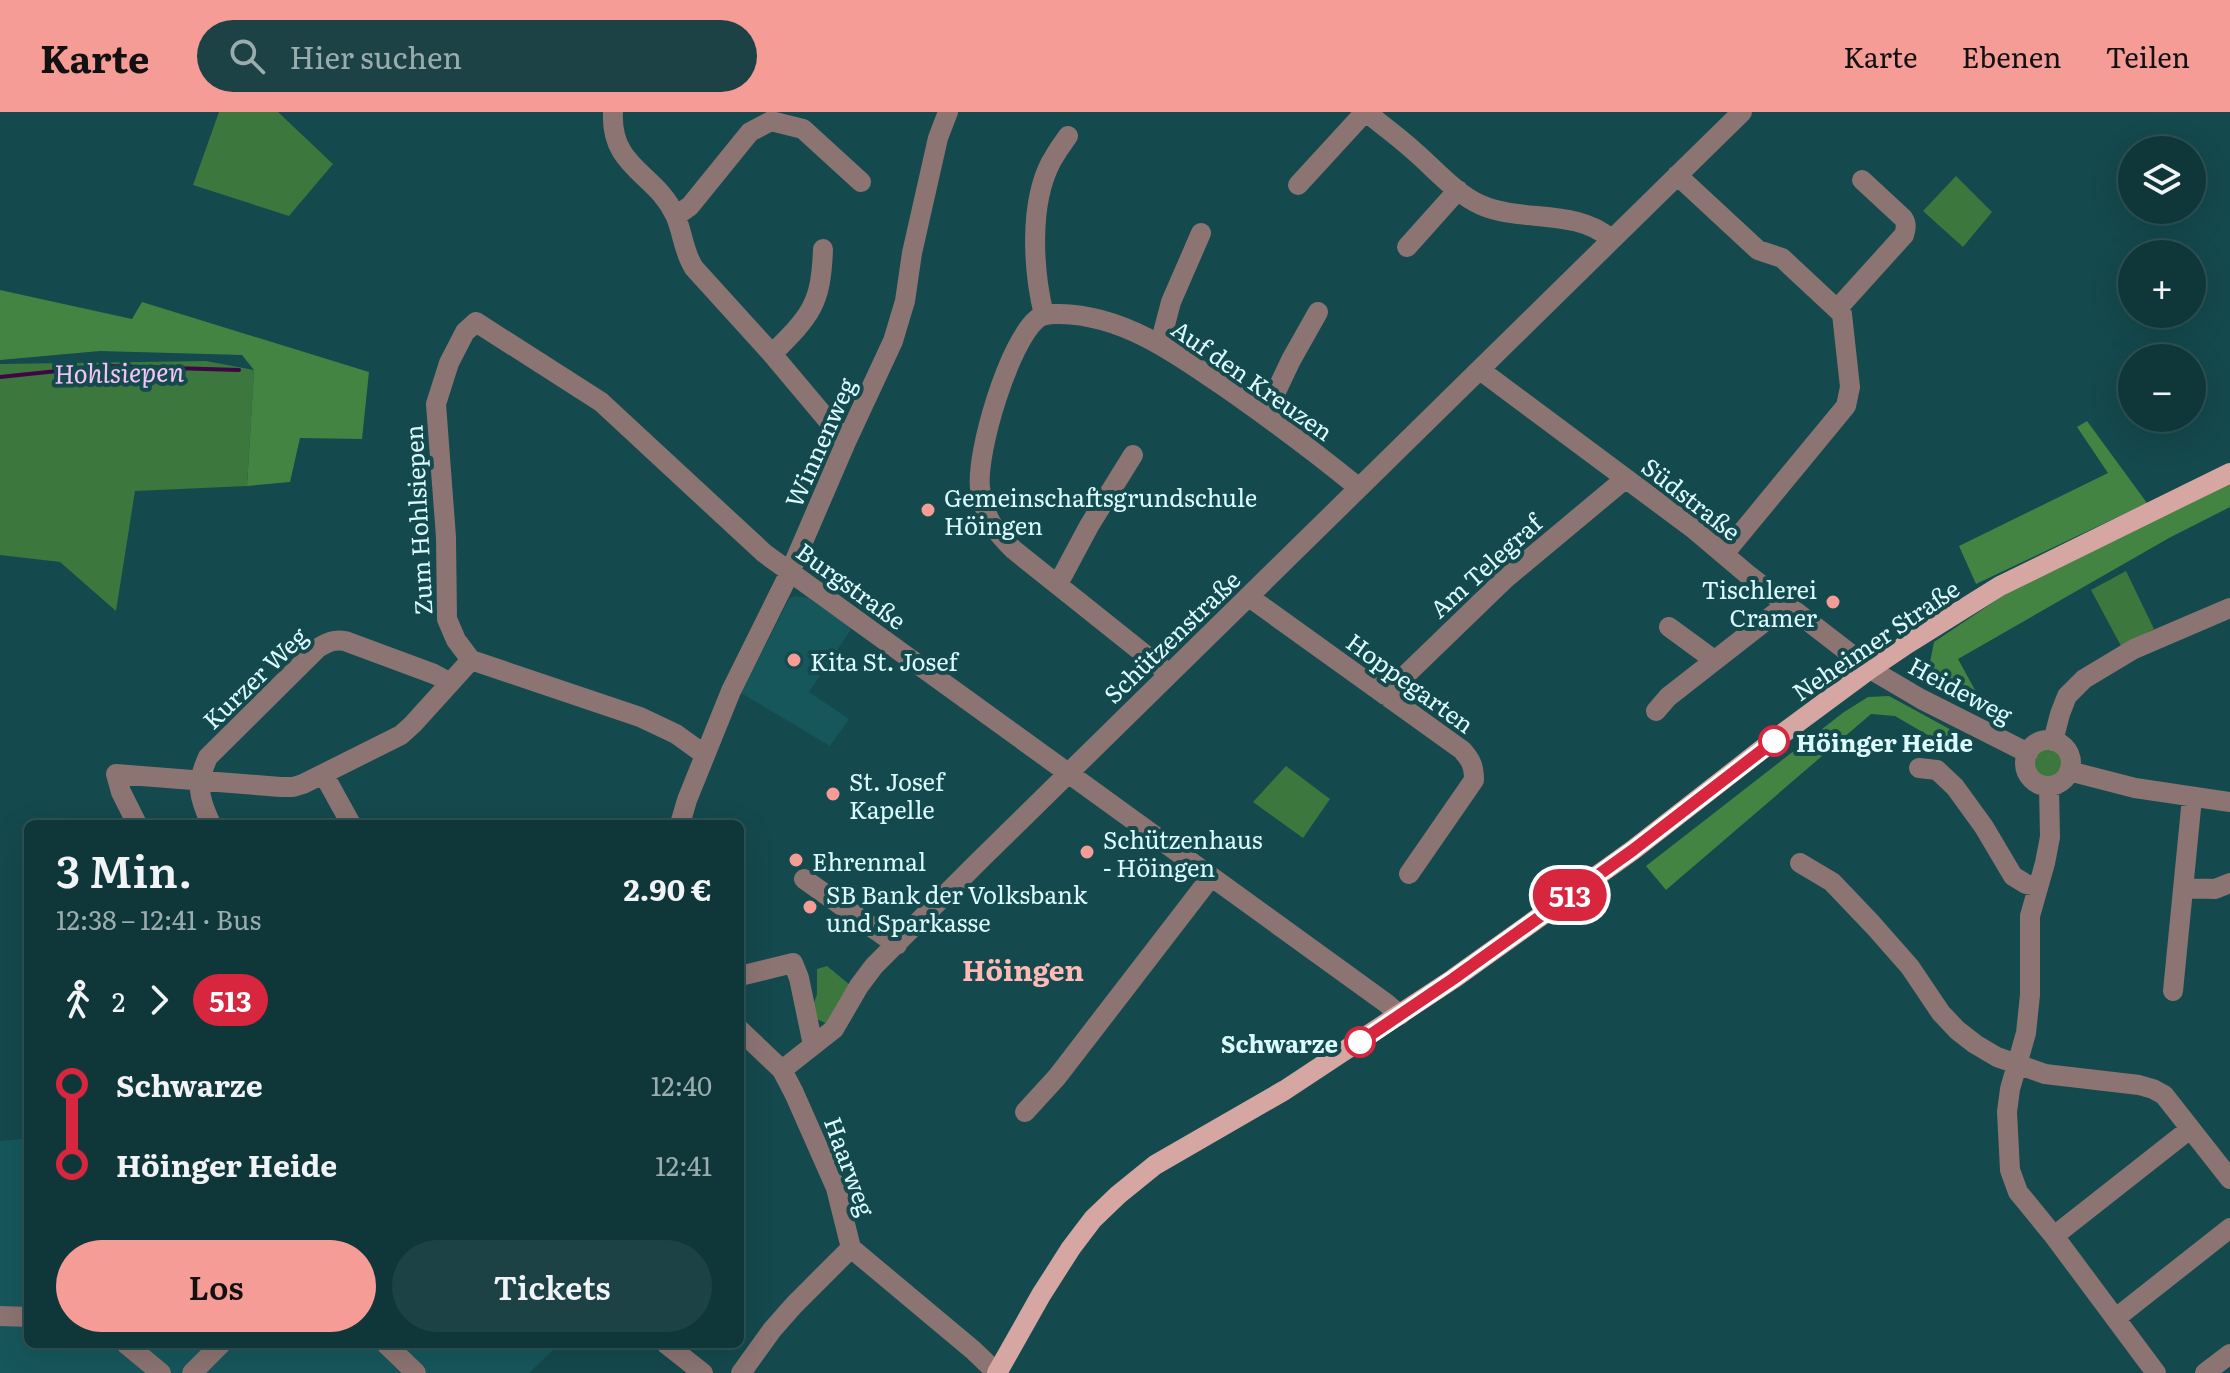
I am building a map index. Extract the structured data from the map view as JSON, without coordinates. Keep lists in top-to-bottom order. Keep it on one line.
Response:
{"streets":{"main road":["Neheimer Straße"],"street":["Auf den Kreuzen","Winnenweg","Südstraße","Zum Hohlsiepen","Am Telegraf","Burgstraße","Schützenstraße","Kurzer Weg","Hoppegarten","Heideweg","Haarweg"]},"crossings":[["Auf den Kreuzen","Schützenstraße"],["Winnenweg","Burgstraße"],["Südstraße","Am Telegraf"],["Südstraße","Schützenstraße"],["Südstraße","Neheimer Straße"],["Südstraße","Heideweg"],["Zum Hohlsiepen","Burgstraße"],["Am Telegraf","Hoppegarten"],["Burgstraße","Schützenstraße"],["Burgstraße","Neheimer Straße"],["Schützenstraße","Hoppegarten"],["Schützenstraße","Haarweg"],["Neheimer Straße","Heideweg"],["Neheimer Straße","Haarweg"]],"districts":["Höingen"],"water":["Hohlsiepen"],"places":["Gemeinschaftsgrundschule Höingen","Tischlerei Cramer","Kita St. Josef","Höinger Heide","St. Josef Kapelle","Schützenhaus - Höingen","Ehrenmal","SB Bank der Volksbank und Sparkasse","Schwarze"],"lines":["bus line 513"],"page":{"header":"Karte","search":"Hier suchen","nav":["Karte","Ebenen","Teilen"],"on_map":"513","map_buttons":["+","−"],"heading":["3 Min.","12:38 – 12:41 · Bus","2.90 €"],"legs":["2","513"],"list":[{"name":"Schwarze","value":"12:40"},{"name":"Höinger Heide","value":"12:41"}],"buttons":["Los","Tickets"]}}
